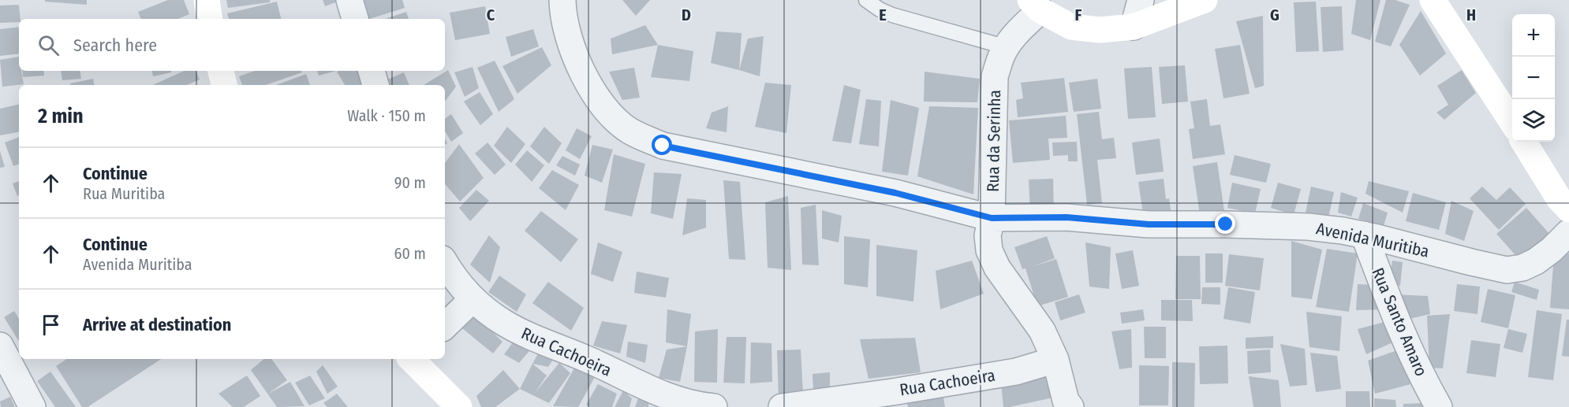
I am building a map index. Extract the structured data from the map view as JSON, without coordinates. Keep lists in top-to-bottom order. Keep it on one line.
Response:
{"streets":{"street":["Rua da Serinha","Avenida Muritiba","Rua Santo Amaro","Rua Cachoeira"]},"crossings":[["Rua da Serinha","Avenida Muritiba"],["Rua da Serinha","Rua Cachoeira"],["Avenida Muritiba","Rua Santo Amaro"]],"page":{"map_buttons":["+","−"],"search":"Search here","heading":["2 min","Walk · 150 m"],"list":[["Continue","Rua Muritiba","90 m"],["Continue","Avenida Muritiba","60 m"],"Arrive at destination"]},"grid":{"columns":["C","D","E","F","G","H"]}}
